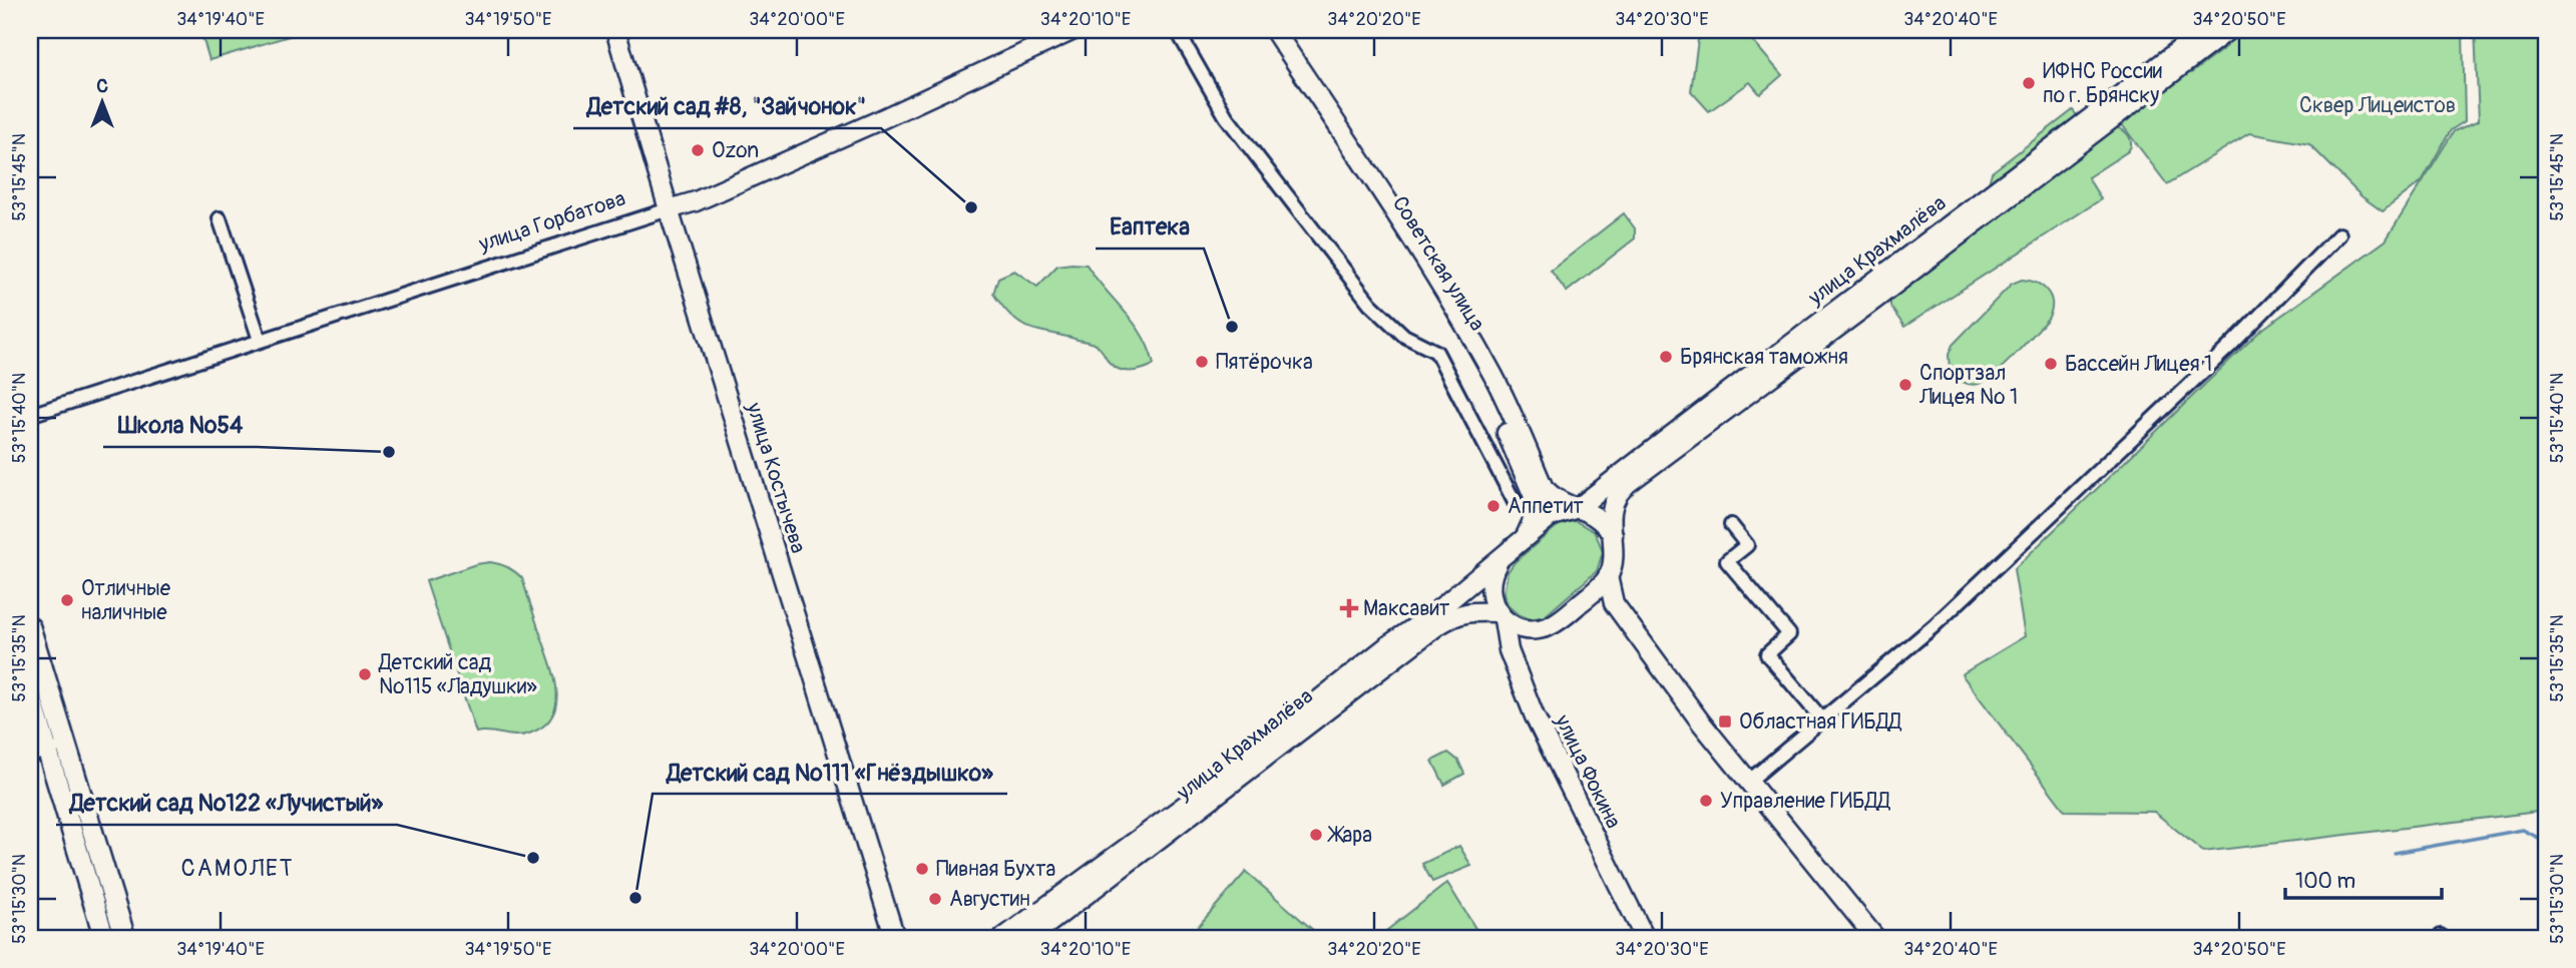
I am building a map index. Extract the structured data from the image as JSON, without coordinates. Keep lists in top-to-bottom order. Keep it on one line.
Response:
{"streets":{"main road":["улица Горбатова","улица Крахмалёва","Советская улица","улица Костычева","улица Фокина"]},"crossings":[["улица Горбатова","улица Костычева"],["улица Крахмалёва","Советская улица"],["улица Крахмалёва","улица Фокина"],["Советская улица","улица Фокина"]],"districts":["САМОЛЕТ"],"parks":["Сквер Лицеистов"],"places":{"other":["ИФНС России по г. Брянску","Ozon","Детский сад #8, \"Зайчонок\"","Еаптека","Брянская таможня","Пятёрочка","Бассейн Лицея 1","Спортзал Лицея № 1","Школа №54","Аппетит","Отличные наличные","Детский сад №115 «Ладушки»","Управление ГИБДД","Жара","Детский сад №122 «Лучистый»","Пивная Бухта","Детский сад №111 «Гнёздышко»","Августин"],"health":["Максавит"],"transit":["Областная ГИБДД"]},"scale_bar":"100 m","north":"top","coordinates":["34°19'40\"E","34°19'50\"E","34°20'00\"E","34°20'10\"E","34°20'20\"E","34°20'30\"E","34°20'40\"E","34°20'50\"E","53°15'45\"N","53°15'40\"N","53°15'35\"N","53°15'30\"N"]}
